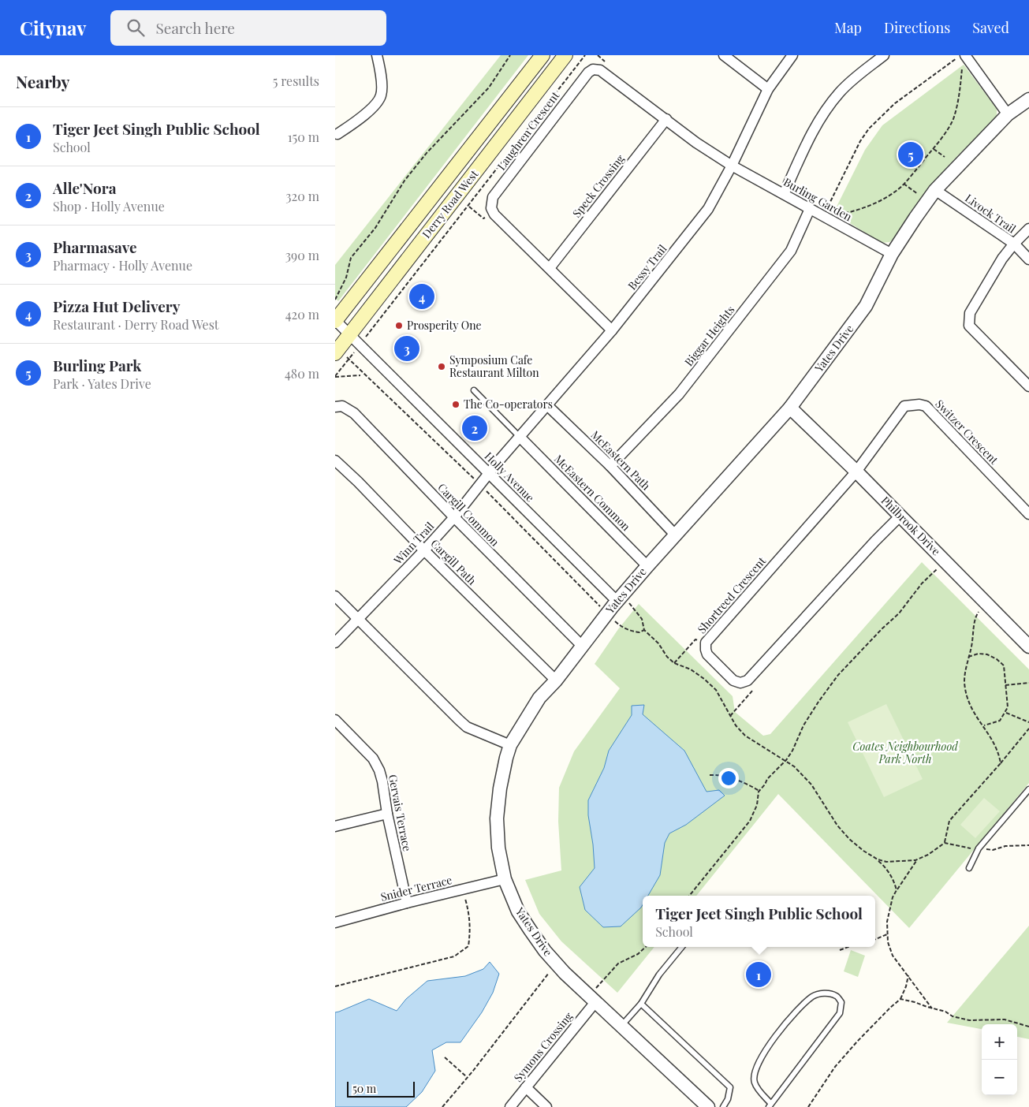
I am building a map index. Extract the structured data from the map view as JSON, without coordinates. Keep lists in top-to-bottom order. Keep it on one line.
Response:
{"streets":{"main road":["Derry Road West"],"street":["Laughren Crescent","Speck Crossing","Burling Garden","Livock Trail","Bessy Trail","Biggar Heights","Yates Drive","Switzer Crescent","McEastern Path","Holly Avenue","McEastern Common","Cargill Common","Philbrook Drive","Winn Trail","Cargill Path","Shortreed Crescent","Gervais Terrace","Snider Terrace","Symons Crossing"]},"crossings":[["Laughren Crescent","Speck Crossing"],["Laughren Crescent","Burling Garden"],["Laughren Crescent","Bessy Trail"],["Burling Garden","Bessy Trail"],["Burling Garden","Biggar Heights"],["Burling Garden","Yates Drive"],["Derry Road West","Holly Avenue"],["Livock Trail","Yates Drive"],["Bessy Trail","McEastern Path"],["Bessy Trail","Holly Avenue"],["Bessy Trail","McEastern Common"],["Bessy Trail","Winn Trail"],["Biggar Heights","McEastern Path"],["Yates Drive","McEastern Path"],["Yates Drive","Holly Avenue"],["Yates Drive","McEastern Common"],["Yates Drive","Cargill Common"],["Yates Drive","Philbrook Drive"],["Yates Drive","Cargill Path"],["Yates Drive","Snider Terrace"],["Yates Drive","Symons Crossing"],["Switzer Crescent","Philbrook Drive"],["Switzer Crescent","Shortreed Crescent"],["Holly Avenue","Winn Trail"],["Cargill Common","Winn Trail"],["Philbrook Drive","Shortreed Crescent"],["Winn Trail","Cargill Path"],["Gervais Terrace","Snider Terrace"]],"parks":["Coates Neighbourhood Park North"],"places":["Prosperity One","Symposium Cafe Restaurant Milton","The Co-operators"],"scale_bar":"50 m","page":{"header":"Citynav","search":"Search here","nav":["Map","Directions","Saved"],"heading":["Nearby","5 results"],"list":[{"mark":"1","name":"Tiger Jeet Singh Public School","note":"School","value":"150 m"},{"mark":"2","name":"Alle'Nora","note":"Shop · Holly Avenue","value":"320 m"},{"mark":"3","name":"Pharmasave","note":"Pharmacy · Holly Avenue","value":"390 m"},{"mark":"4","name":"Pizza Hut Delivery","note":"Restaurant · Derry Road West","value":"420 m"},{"mark":"5","name":"Burling Park","note":"Park · Yates Drive","value":"480 m"}],"pins":["5","4","3","2","1"],"popup":["Tiger Jeet Singh Public School","School"],"map_buttons":["+","−"],"scale":"50 m"}}
